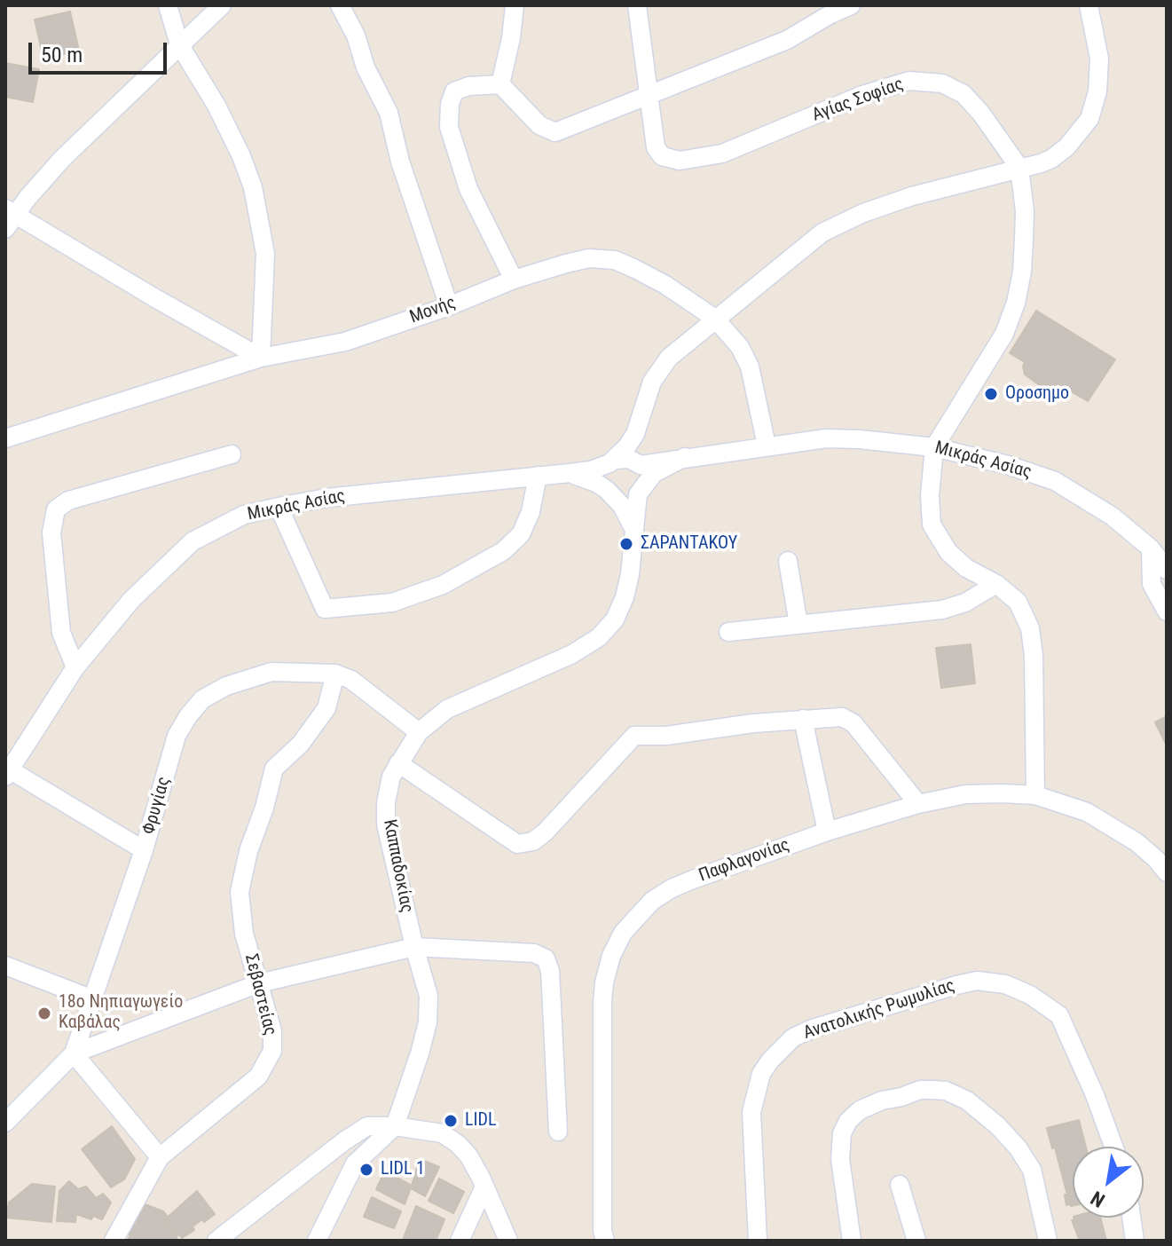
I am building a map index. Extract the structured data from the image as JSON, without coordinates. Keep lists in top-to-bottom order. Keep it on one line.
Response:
{"streets":{"street":["Αγίας Σοφίας","Μονής","Μικράς Ασίας","Φρυγίας","Παφλαγονίας","Καππαδοκίας","Σεβαστείας","Ανατολικής Ρωμυλίας"]},"crossings":[["Αγίας Σοφίας","Μικράς Ασίας"],["Μονής","Μικράς Ασίας"],["Μικράς Ασίας","Καππαδοκίας"],["Φρυγίας","Καππαδοκίας"],["Φρυγίας","Σεβαστείας"]],"places":["Οροσημο","ΣΑΡΑΝΤΑΚΟΥ","18ο Νηπιαγωγείο Καβάλας","LIDL","LIDL 1"],"scale_bar":"50 m","north":"bottom left"}
